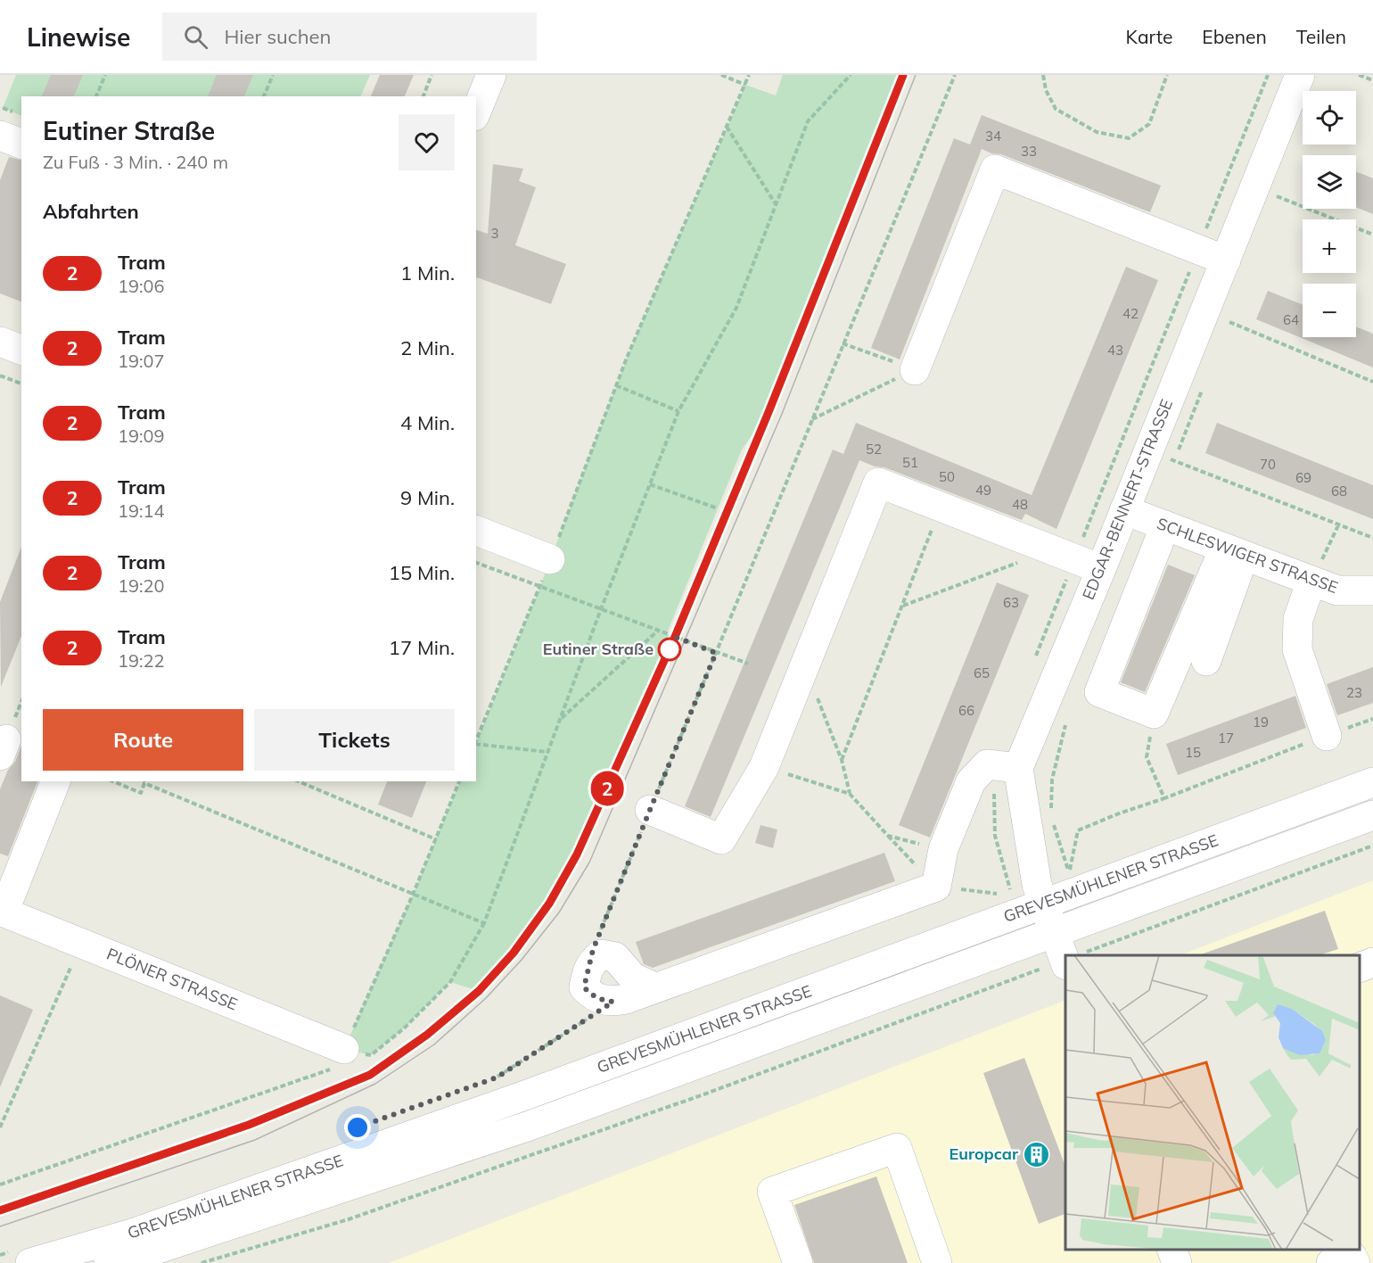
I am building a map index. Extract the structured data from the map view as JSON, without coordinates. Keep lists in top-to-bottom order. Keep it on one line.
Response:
{"streets":{"street":["EDGAR-BENNERT-STRASSE","SCHLESWIGER STRASSE","GREVESMÜHLENER STRASSE","PLÖNER STRASSE"]},"crossings":[["EDGAR-BENNERT-STRASSE","SCHLESWIGER STRASSE"]],"places":{"other":["Eutiner Straße"],"building":["Europcar"]},"lines":["tram line 2"],"house_numbers":["34","33","3","42","64","43","52","51","70","50","69","49","68","48","63","65","23","66","19","17","15"],"page":{"header":"Linewise","search":"Hier suchen","nav":["Karte","Ebenen","Teilen"],"on_map":"2","map_buttons":["+","−"],"heading":[["Eutiner Straße","Zu Fuß · 3 Min. · 240 m"],"Abfahrten"],"list":[{"mark":"2","name":"Tram","note":"19:06","value":"1 Min."},{"mark":"2","name":"Tram","note":"19:07","value":"2 Min."},{"mark":"2","name":"Tram","note":"19:09","value":"4 Min."},{"mark":"2","name":"Tram","note":"19:14","value":"9 Min."},{"mark":"2","name":"Tram","note":"19:20","value":"15 Min."},{"mark":"2","name":"Tram","note":"19:22","value":"17 Min."}],"buttons":["Route","Tickets"]}}
